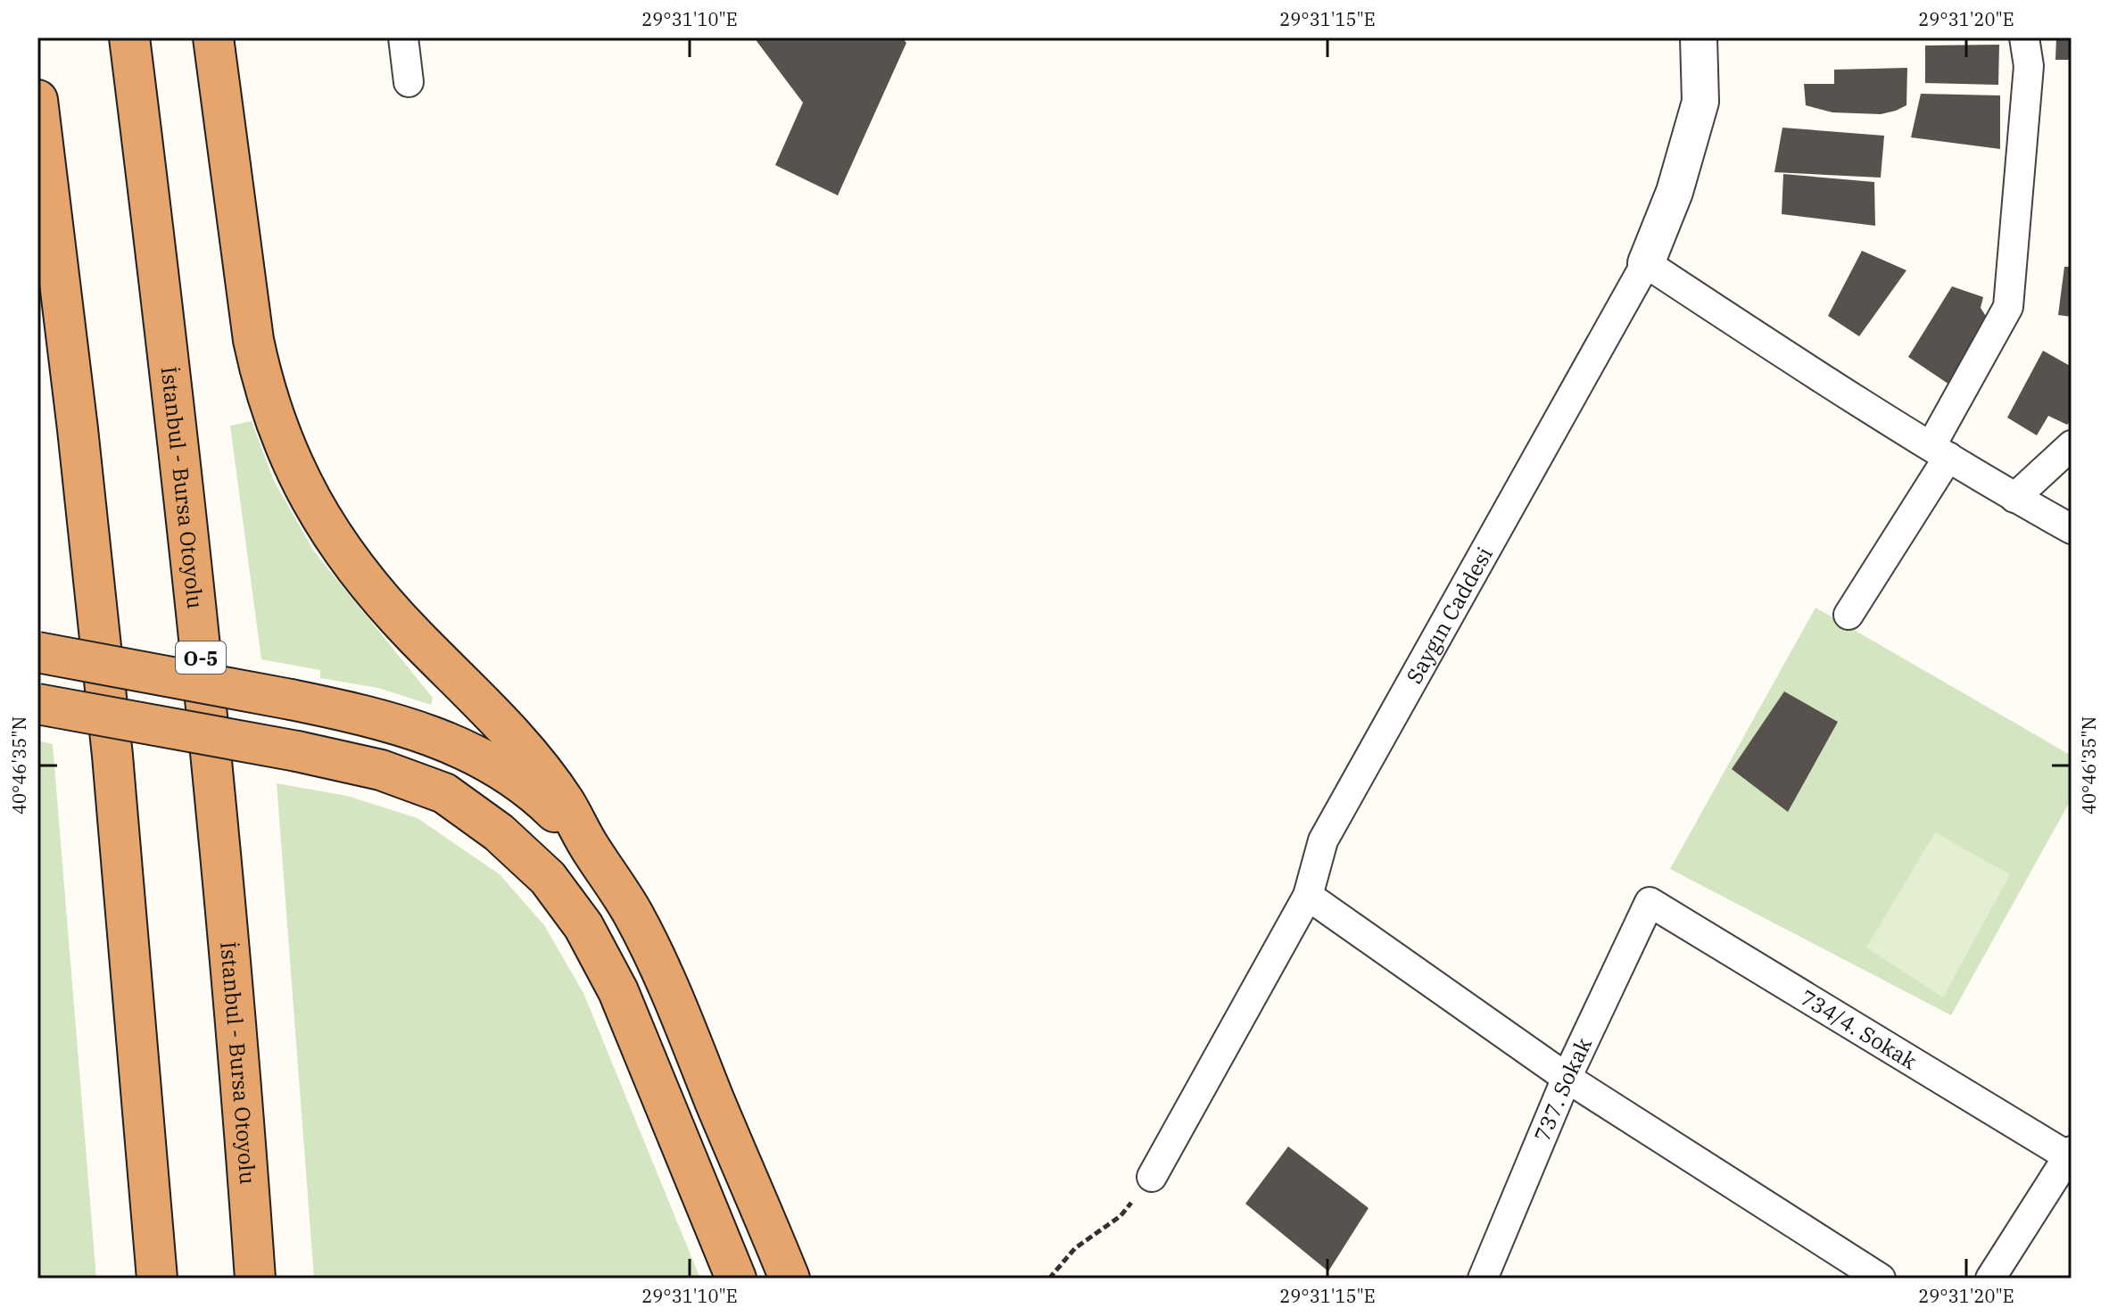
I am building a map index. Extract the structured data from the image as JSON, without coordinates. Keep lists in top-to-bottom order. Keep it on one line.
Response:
{"streets":{"highway":["İstanbul - Bursa Otoyolu","O-5"],"street":["Saygın Caddesi","734/4. Sokak","737. Sokak"]},"crossings":[["734/4. Sokak","737. Sokak"]],"coordinates":["29°31'10\"E","29°31'15\"E","29°31'20\"E","40°46'35\"N"]}
